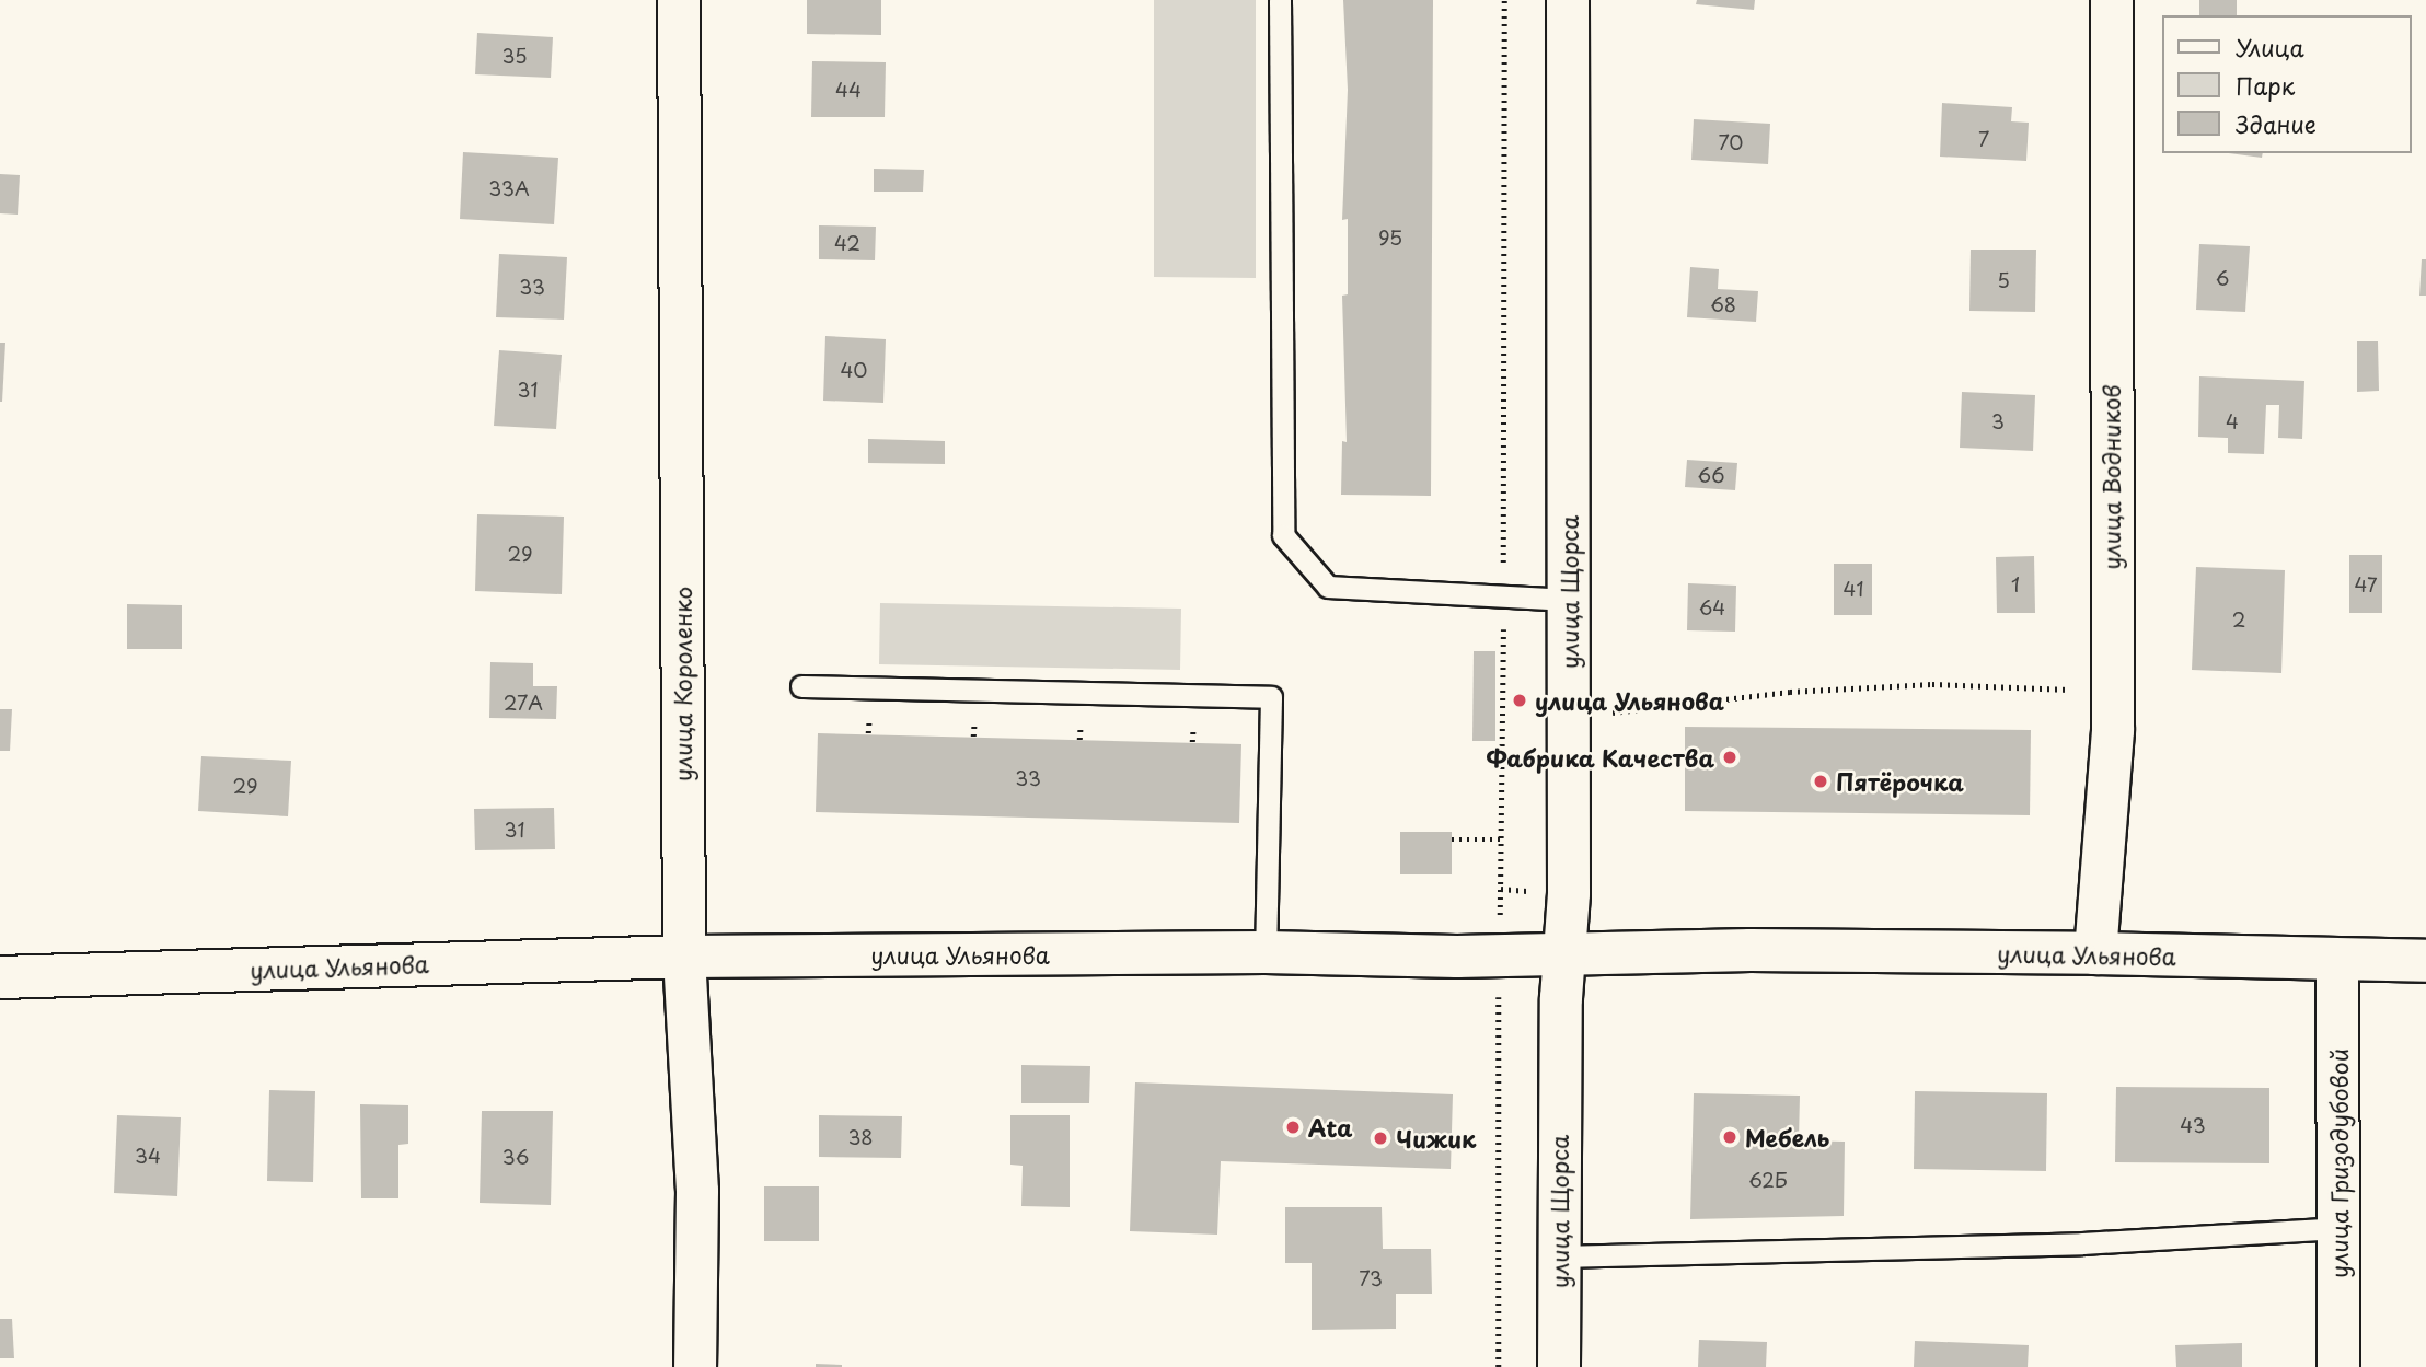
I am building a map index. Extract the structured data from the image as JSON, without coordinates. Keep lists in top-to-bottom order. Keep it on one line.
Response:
{"streets":{"street":["улица Водников","улица Щорса","улица Короленко","улица Ульянова","улица Гризодубовой"]},"crossings":[["улица Водников","улица Ульянова"],["улица Щорса","улица Ульянова"],["улица Короленко","улица Ульянова"],["улица Ульянова","улица Гризодубовой"]],"places":["улица Ульянова","Фабрика Качества","Пятёрочка","Ata","Мебель","Чижик"],"house_numbers":["35","44","7","70","33А","95","42","6","5","33","68","40","31","3","4","66","29","1","47","41","64","2","27А","33","29","31","43","38","34","36","62Б","73"],"legend":["Улица","Парк","Здание"]}
